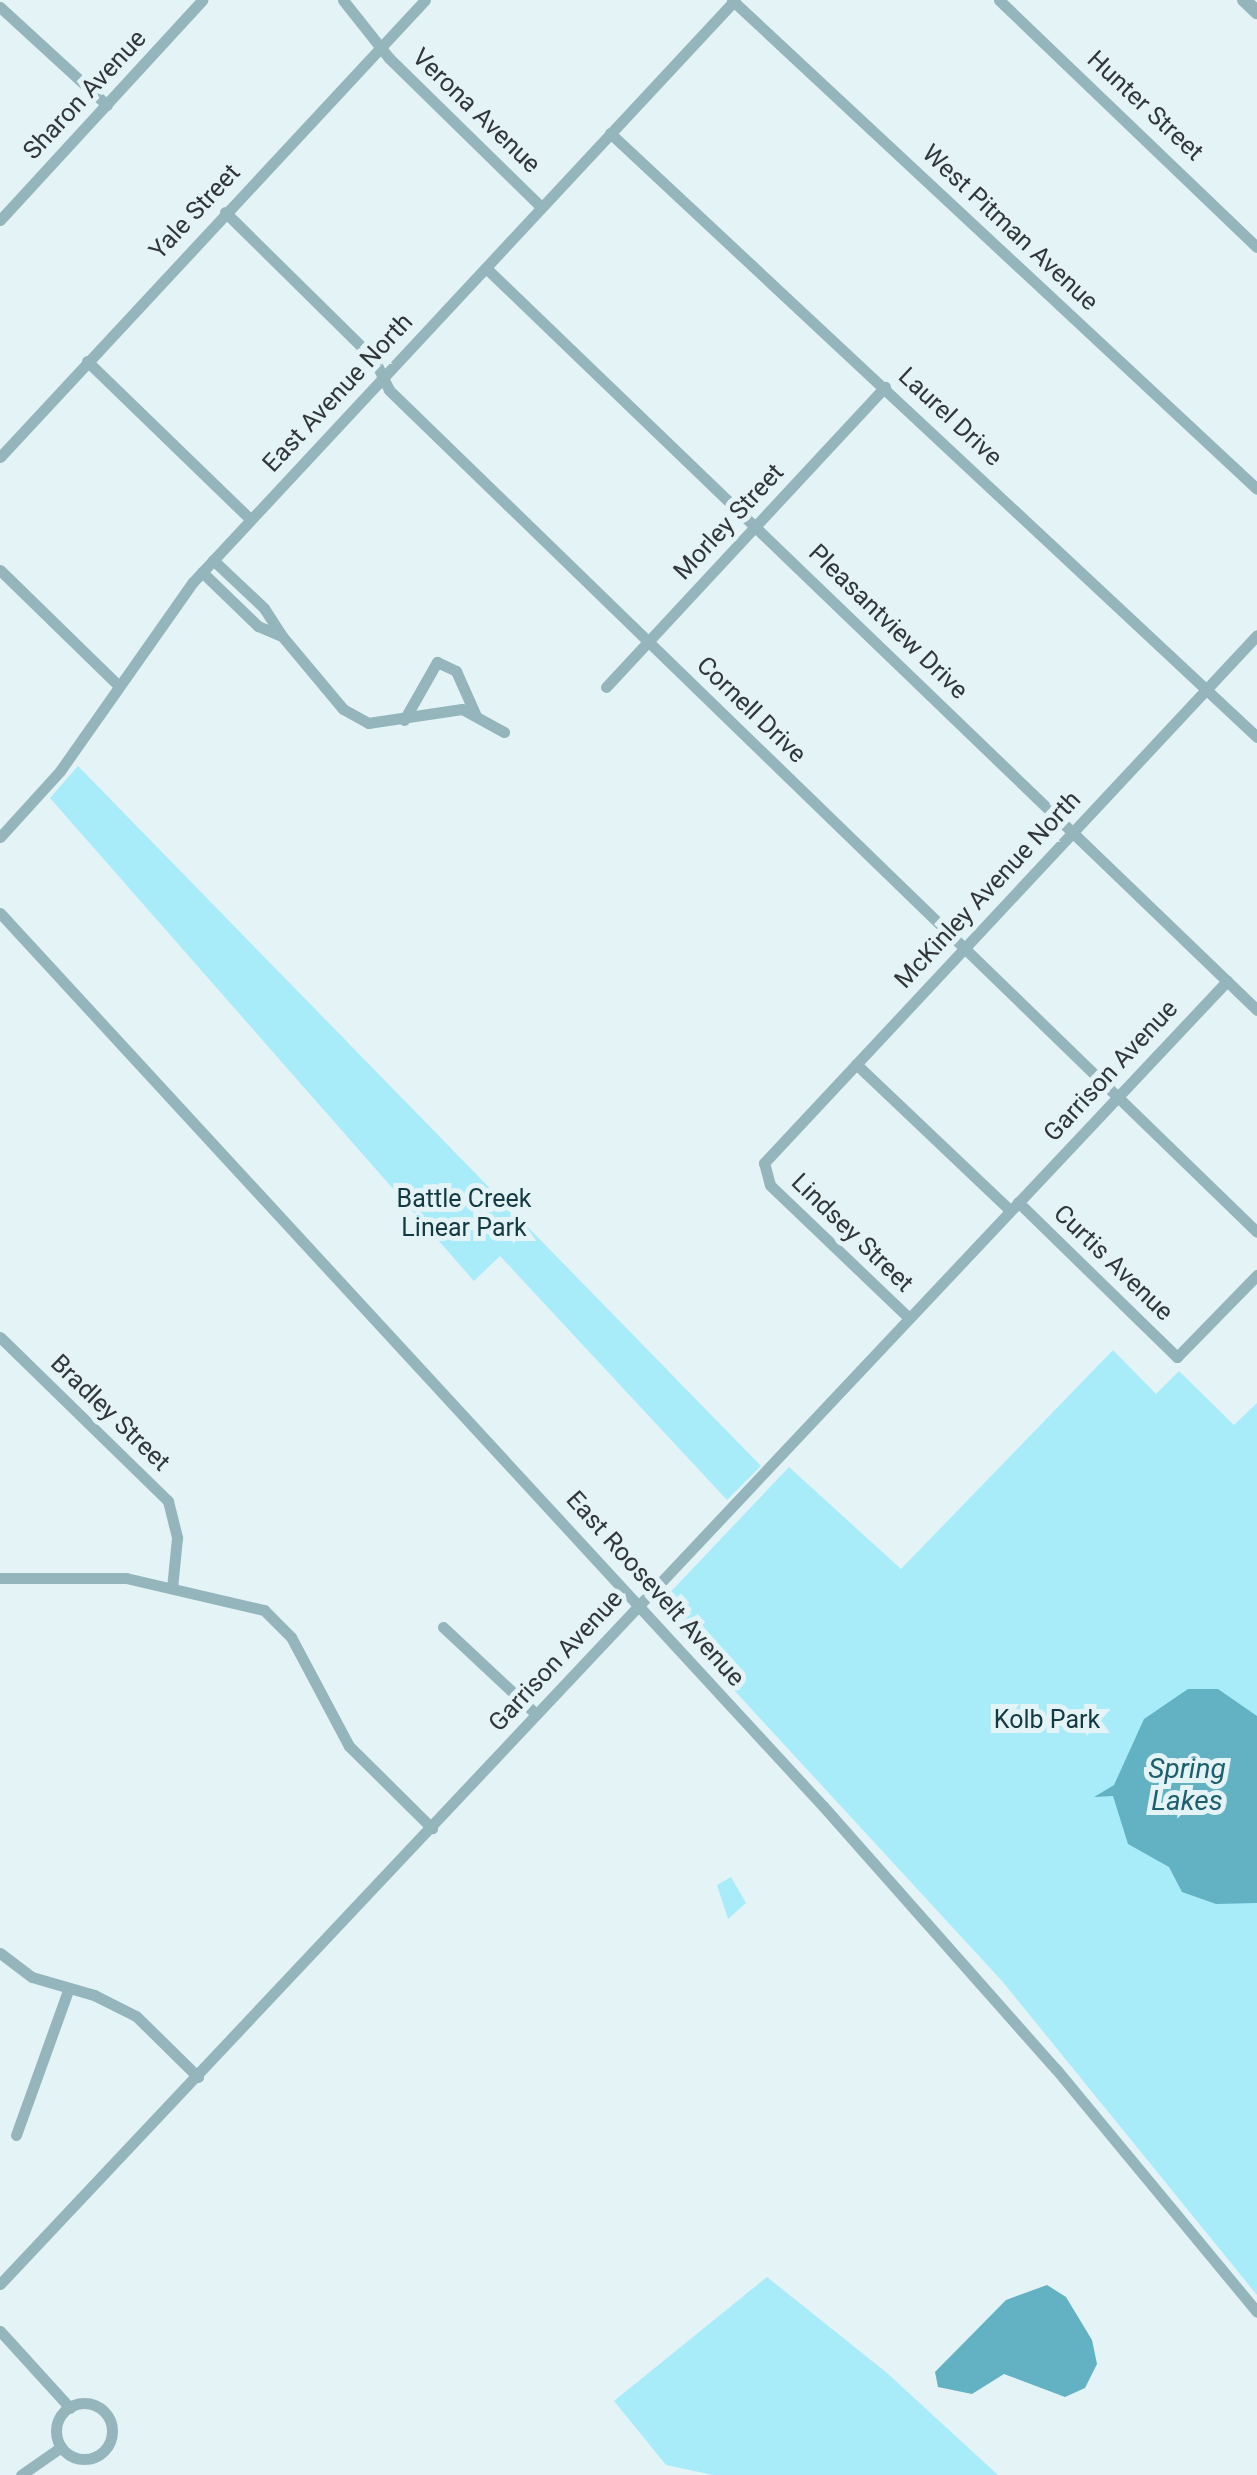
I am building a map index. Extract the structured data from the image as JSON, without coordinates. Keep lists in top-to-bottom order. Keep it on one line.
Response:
{"streets":{"street":["Sharon Avenue","Hunter Street","Verona Avenue","Yale Street","West Pitman Avenue","East Avenue North","Laurel Drive","Morley Street","Pleasantview Drive","Cornell Drive","McKinley Avenue North","Garrison Avenue","Lindsey Street","Curtis Avenue","Bradley Street","East Roosevelt Avenue"]},"crossings":[["Verona Avenue","Yale Street"],["Verona Avenue","East Avenue North"],["Yale Street","Cornell Drive"],["West Pitman Avenue","East Avenue North"],["East Avenue North","Laurel Drive"],["East Avenue North","Pleasantview Drive"],["East Avenue North","Cornell Drive"],["Laurel Drive","Morley Street"],["Laurel Drive","McKinley Avenue North"],["Morley Street","Pleasantview Drive"],["Morley Street","Cornell Drive"],["Pleasantview Drive","McKinley Avenue North"],["Pleasantview Drive","Garrison Avenue"],["Cornell Drive","McKinley Avenue North"],["Cornell Drive","Garrison Avenue"],["McKinley Avenue North","Lindsey Street"],["McKinley Avenue North","Curtis Avenue"],["Garrison Avenue","Lindsey Street"],["Garrison Avenue","Curtis Avenue"],["Garrison Avenue","East Roosevelt Avenue"]],"water":["Spring Lakes"],"parks":["Battle Creek Linear Park","Kolb Park"]}
